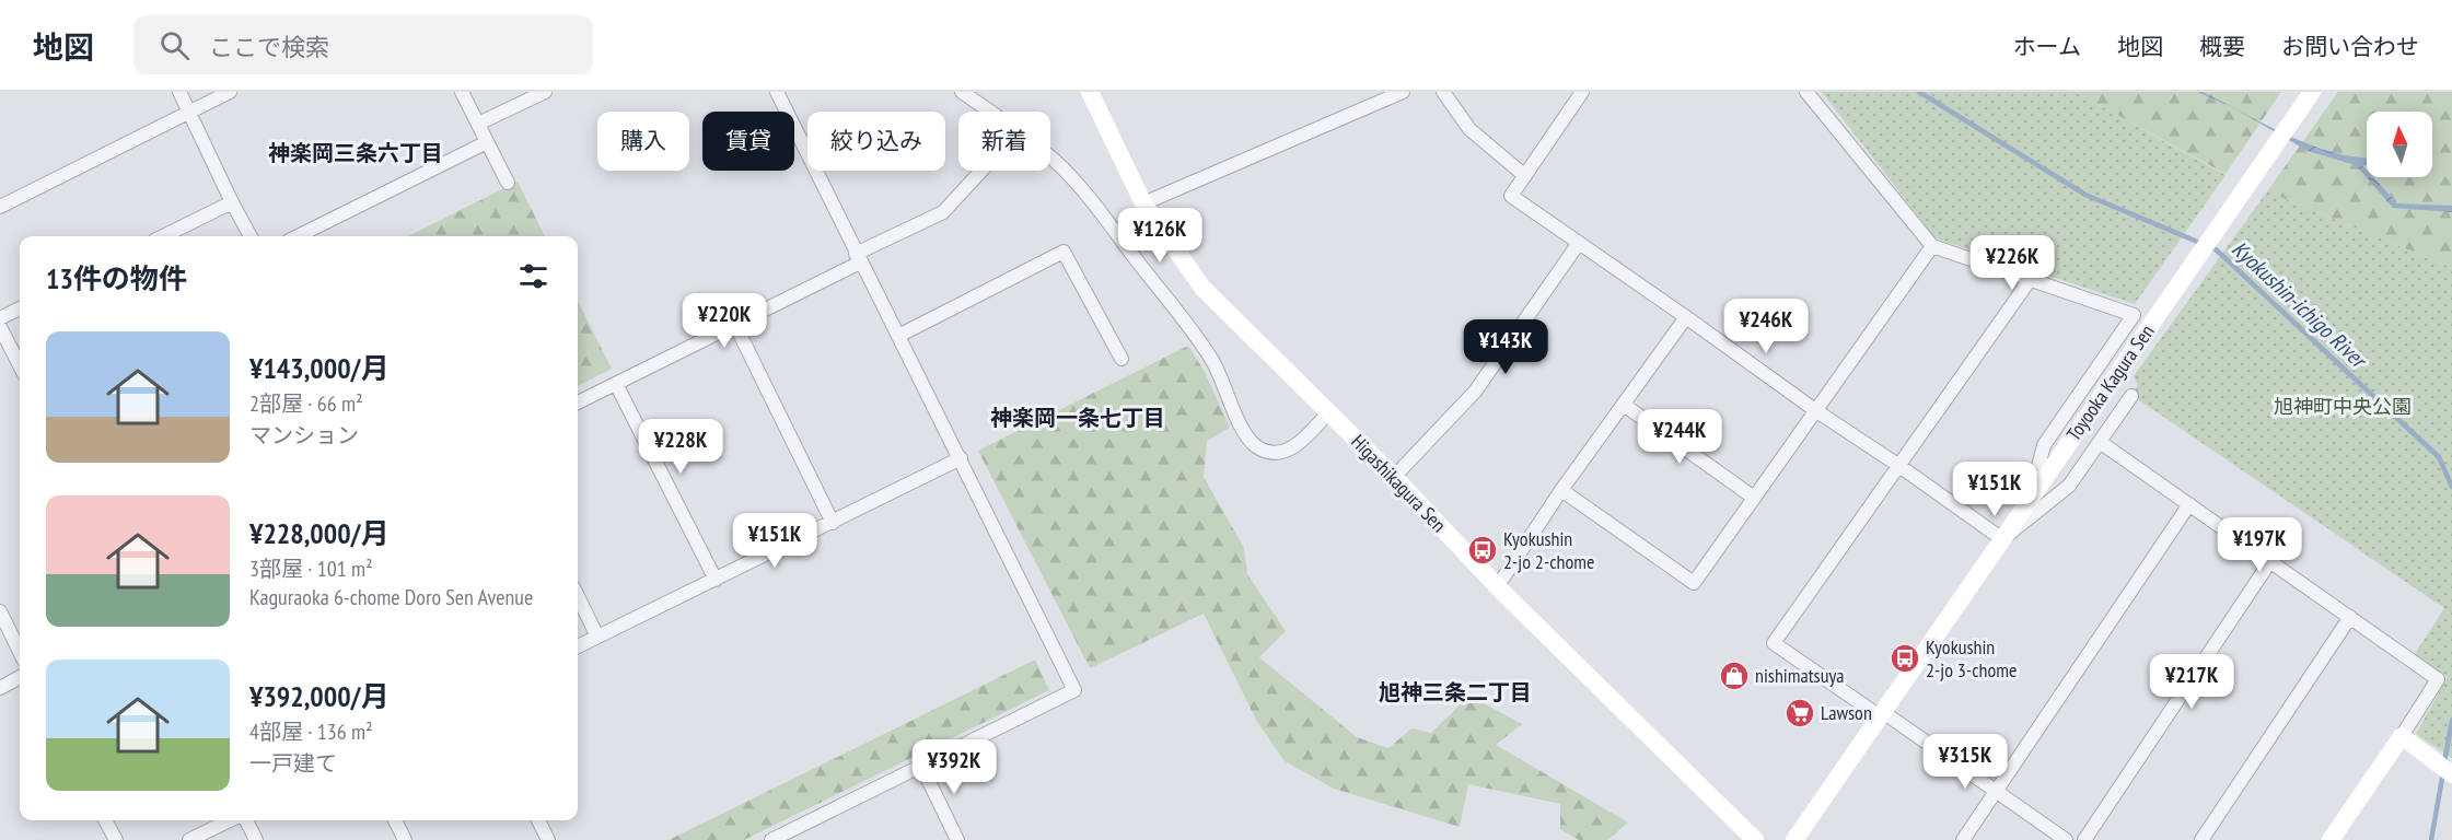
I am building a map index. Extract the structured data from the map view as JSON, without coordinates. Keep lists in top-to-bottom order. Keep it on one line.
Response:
{"streets":{"street":["Toyooka Kagura Sen","Higashikagura Sen"]},"districts":["神楽岡三条六丁目","神楽岡一条七丁目","旭神三条二丁目"],"water":["Kyokushin-ichigo River"],"parks":["旭神町中央公園"],"places":{"bus stop":["Kyokushin 2-jo 2-chome","Kyokushin 2-jo 3-chome"],"shop":["nishimatsuya"],"supermarket":["Lawson"]},"north":"top","page":{"header":"地図","search":"ここで検索","nav":["ホーム","地図","概要","お問い合わせ"],"chip":["購入","賃貸","絞り込み","新着"],"price":["¥126K","¥226K","¥220K","¥246K","¥143K","¥244K","¥228K","¥151K","¥151K","¥197K","¥217K","¥315K","¥392K"],"heading":"13件の物件","list":[{"name":"¥143,000/月","note":"2部屋 · 66 m² · マンション"},{"name":"¥228,000/月","note":"3部屋 · 101 m² · Kaguraoka 6-chome Doro Sen Avenue"},{"name":"¥392,000/月","note":"4部屋 · 136 m² · 一戸建て"}]}}
